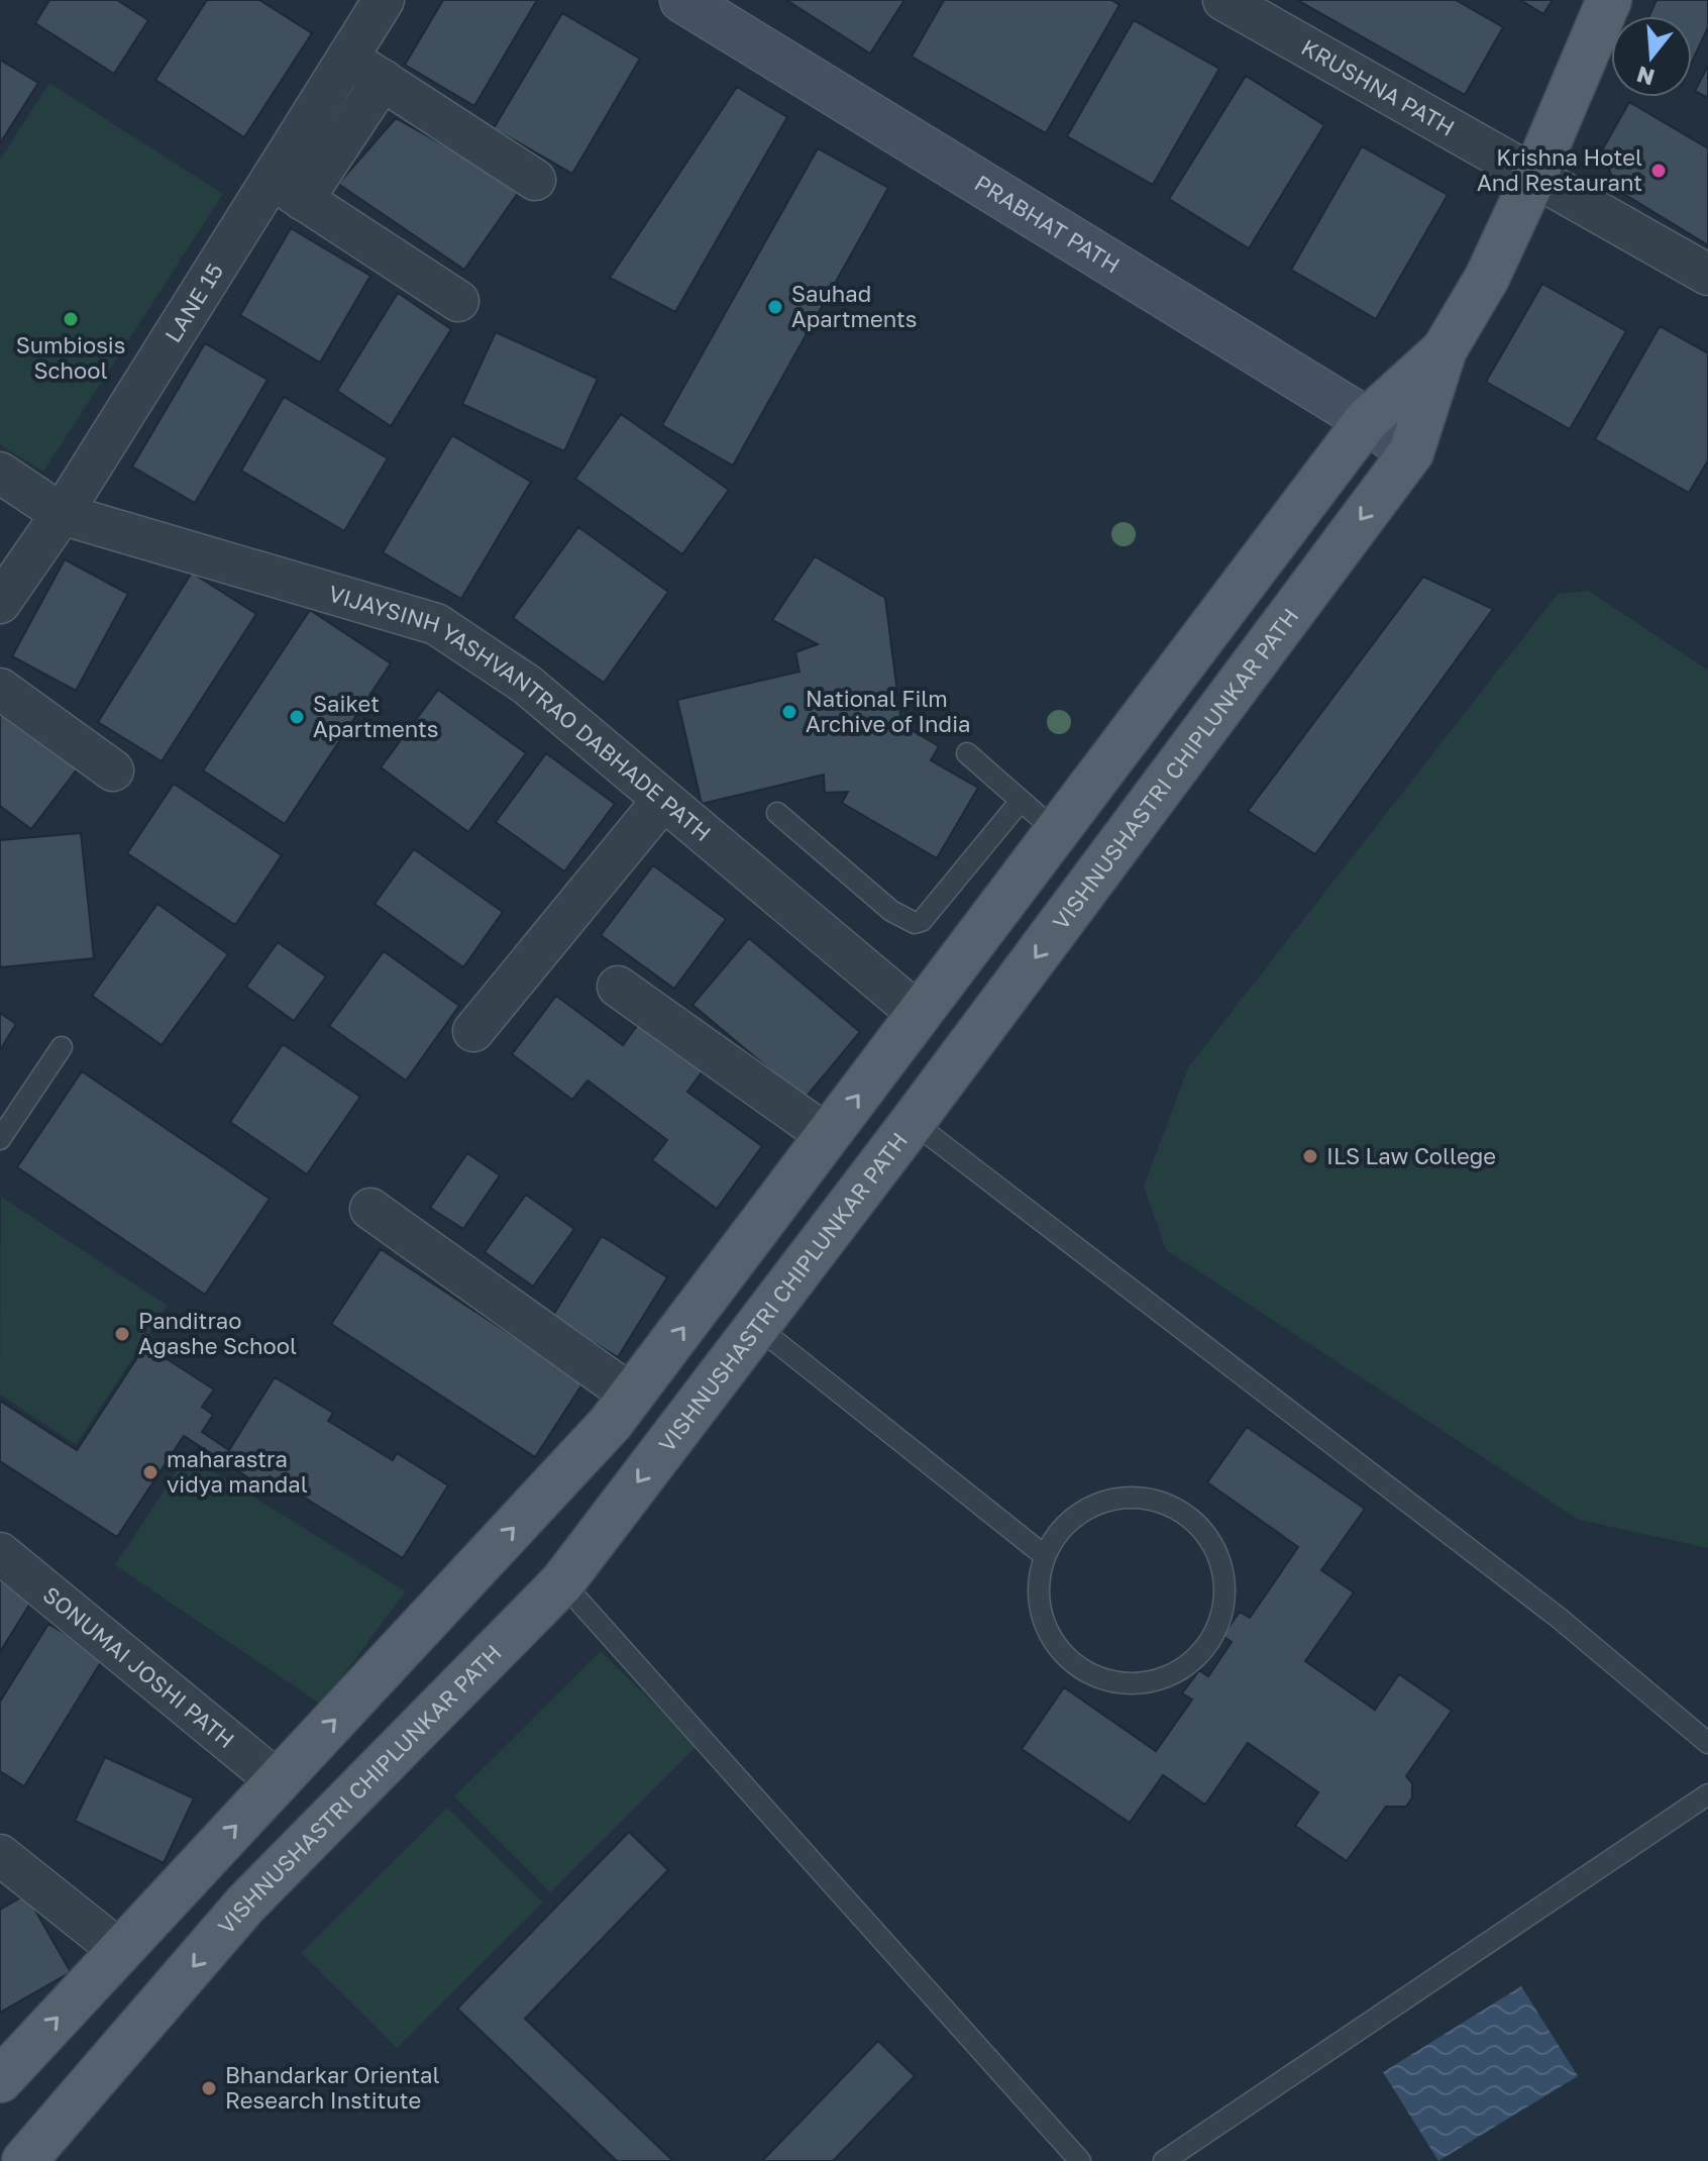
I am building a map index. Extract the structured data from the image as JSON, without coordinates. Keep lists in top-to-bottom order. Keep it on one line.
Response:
{"streets":{"main road":["VISHNUSHASTRI CHIPLUNKAR PATH"],"street":["KRUSHNA PATH","PRABHAT PATH","LANE 15","VIJAYSINH YASHVANTRAO DABHADE PATH","SONUMAI JOSHI PATH"]},"crossings":[["KRUSHNA PATH","VISHNUSHASTRI CHIPLUNKAR PATH"],["PRABHAT PATH","VISHNUSHASTRI CHIPLUNKAR PATH"],["LANE 15","VIJAYSINH YASHVANTRAO DABHADE PATH"],["VIJAYSINH YASHVANTRAO DABHADE PATH","VISHNUSHASTRI CHIPLUNKAR PATH"],["VISHNUSHASTRI CHIPLUNKAR PATH","SONUMAI JOSHI PATH"]],"places":["Krishna Hotel And Restaurant","Sauhad Apartments","Sumbiosis School","National Film Archive of India","Saiket Apartments","ILS Law College","Panditrao Agashe School","maharastra vidya mandal","Bhandarkar Oriental Research Institute"],"north":"bottom"}
